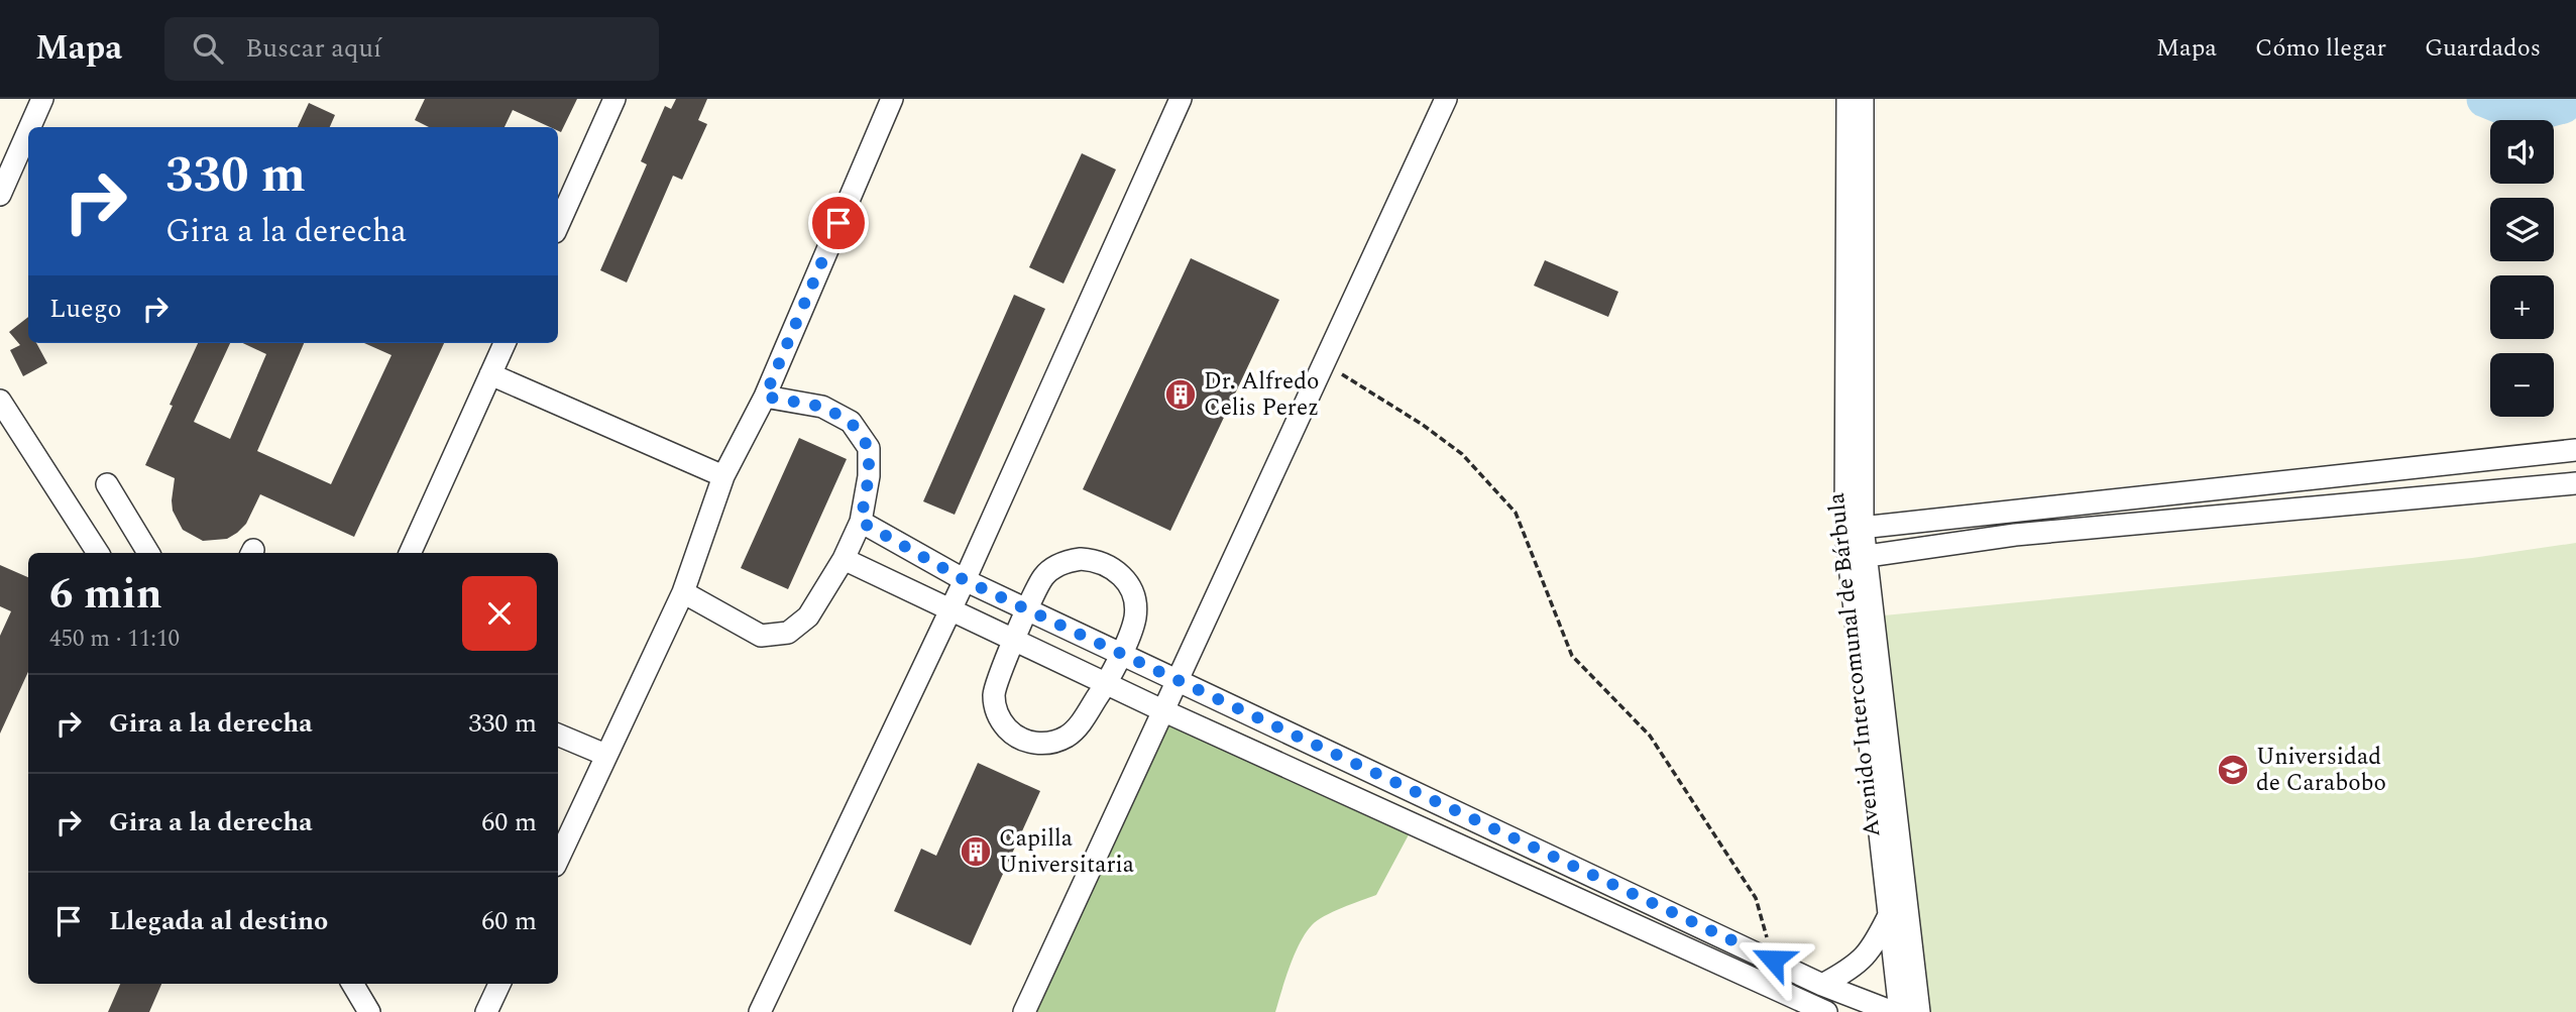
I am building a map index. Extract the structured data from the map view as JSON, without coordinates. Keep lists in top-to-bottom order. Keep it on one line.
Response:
{"streets":{"street":["Avenido Intercomunal de Bárbula"]},"places":{"building":["Dr. Alfredo Celis Perez","Capilla Universitaria"],"school or university":["Universidad de Carabobo"]},"page":{"header":"Mapa","search":"Buscar aquí","nav":["Mapa","Cómo llegar","Guardados"],"map_buttons":["+","−"],"turn":["330 m","Gira a la derecha"],"then":"Luego","heading":["6 min","450 m · 11:10"],"list":[{"name":"Gira a la derecha","value":"330 m"},{"name":"Gira a la derecha","value":"60 m"},{"name":"Llegada al destino","value":"60 m"}]}}
